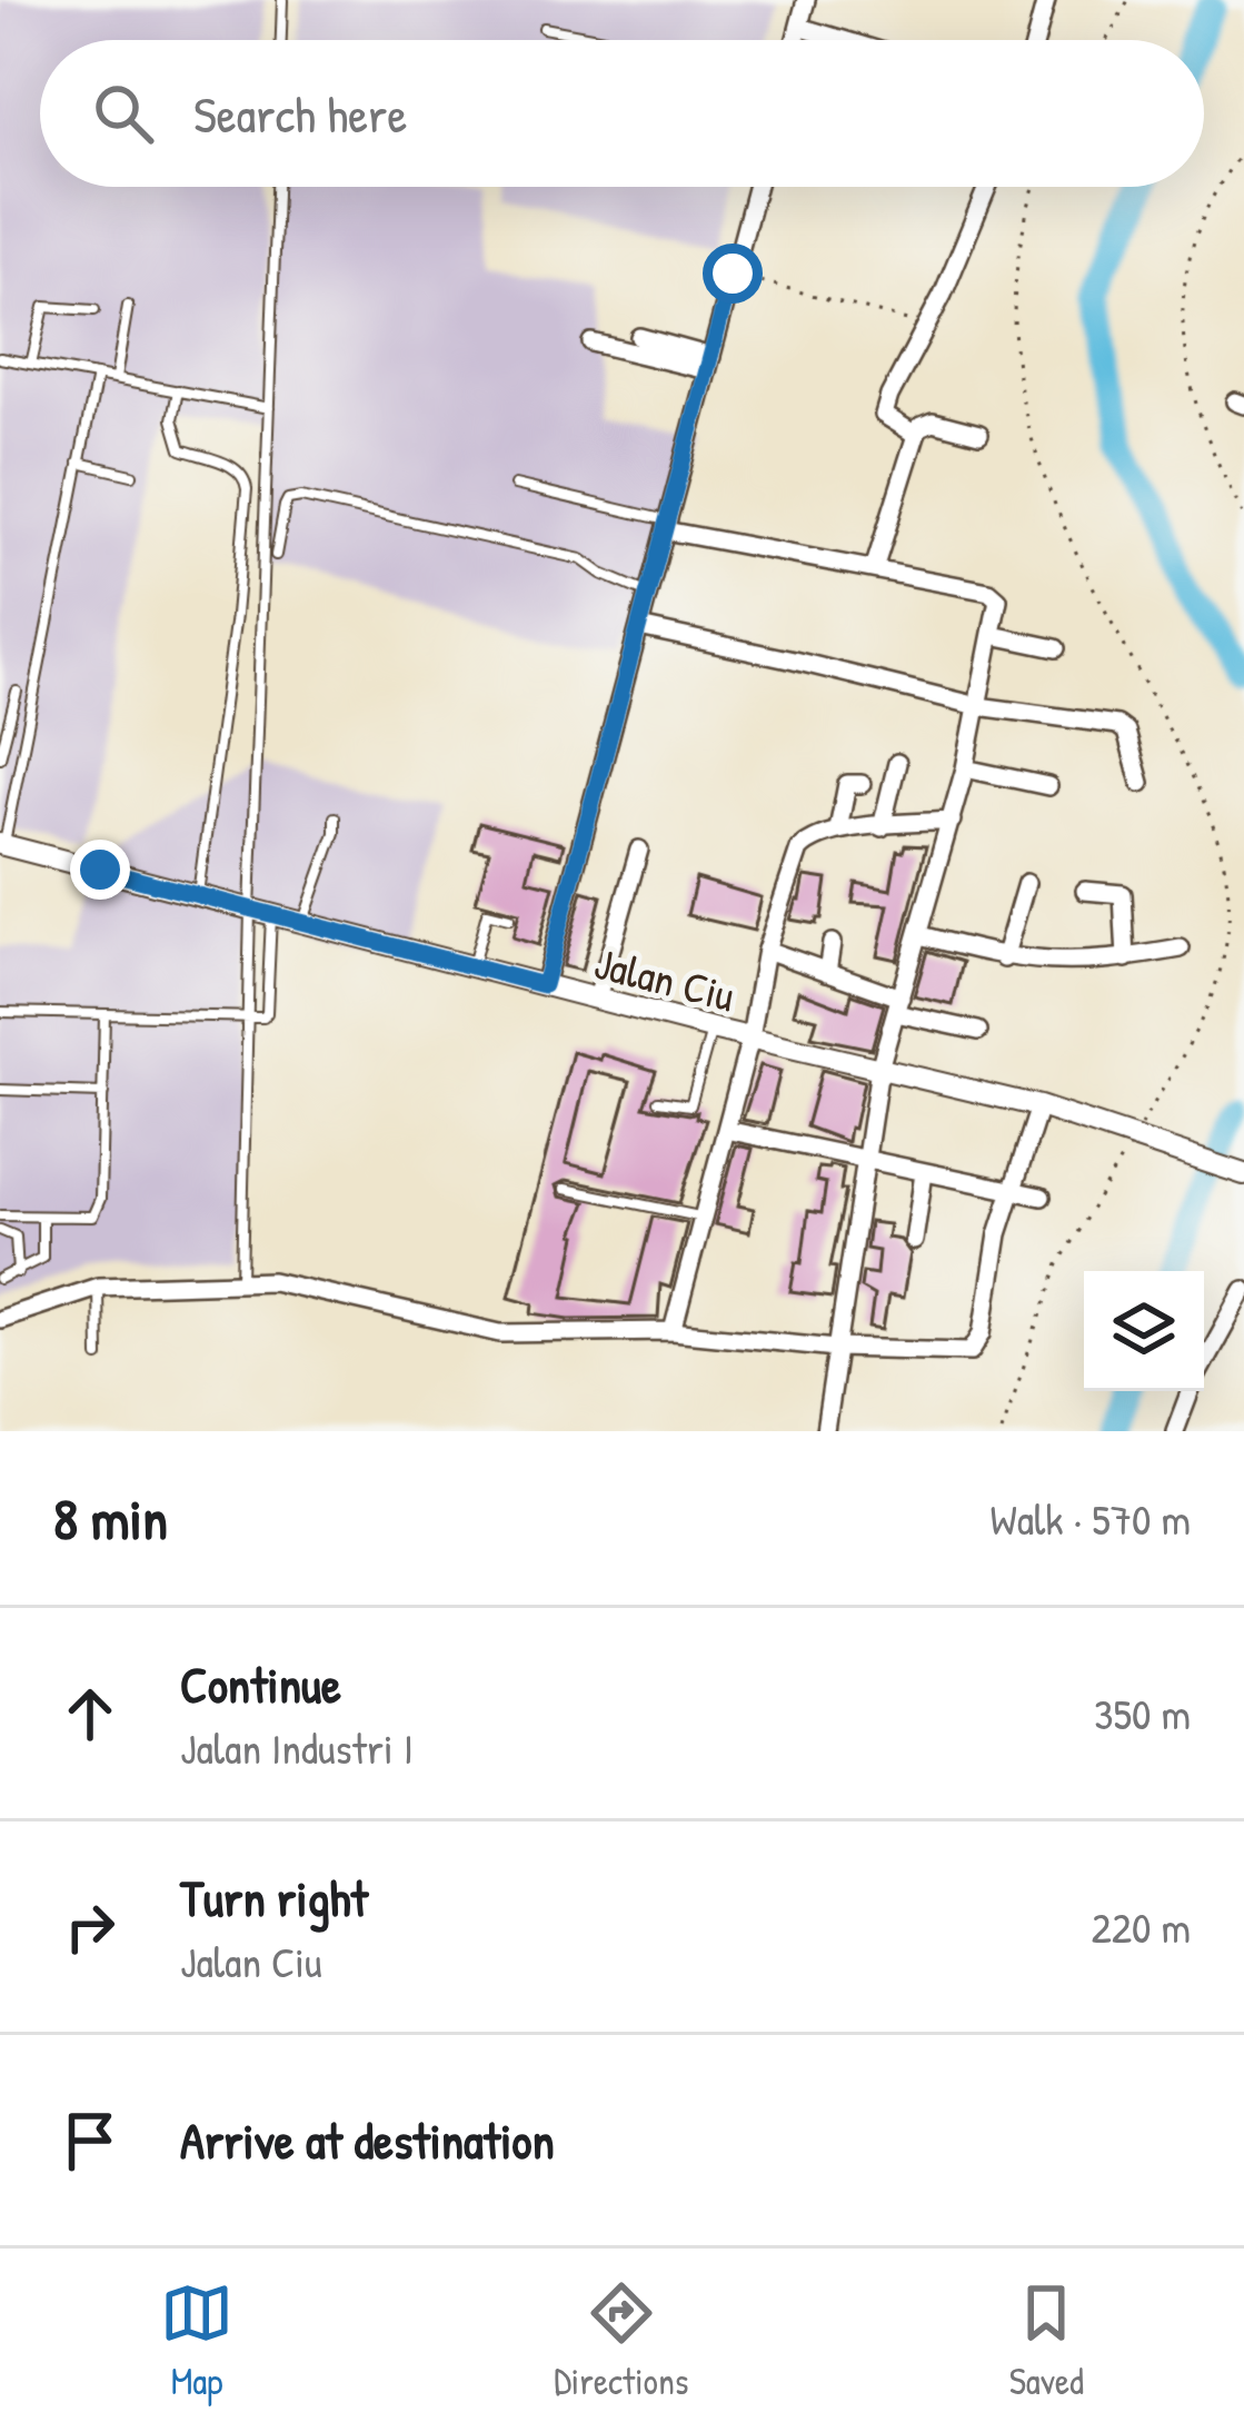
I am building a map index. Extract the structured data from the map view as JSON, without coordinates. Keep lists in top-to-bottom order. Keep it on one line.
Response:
{"streets":{"street":["Jalan Ciu"]},"page":{"search":"Search here","heading":["8 min","Walk · 570 m"],"list":[["Continue","Jalan Industri I","350 m"],["Turn right","Jalan Ciu","220 m"],"Arrive at destination"],"nav":["Map","Directions","Saved"]}}
